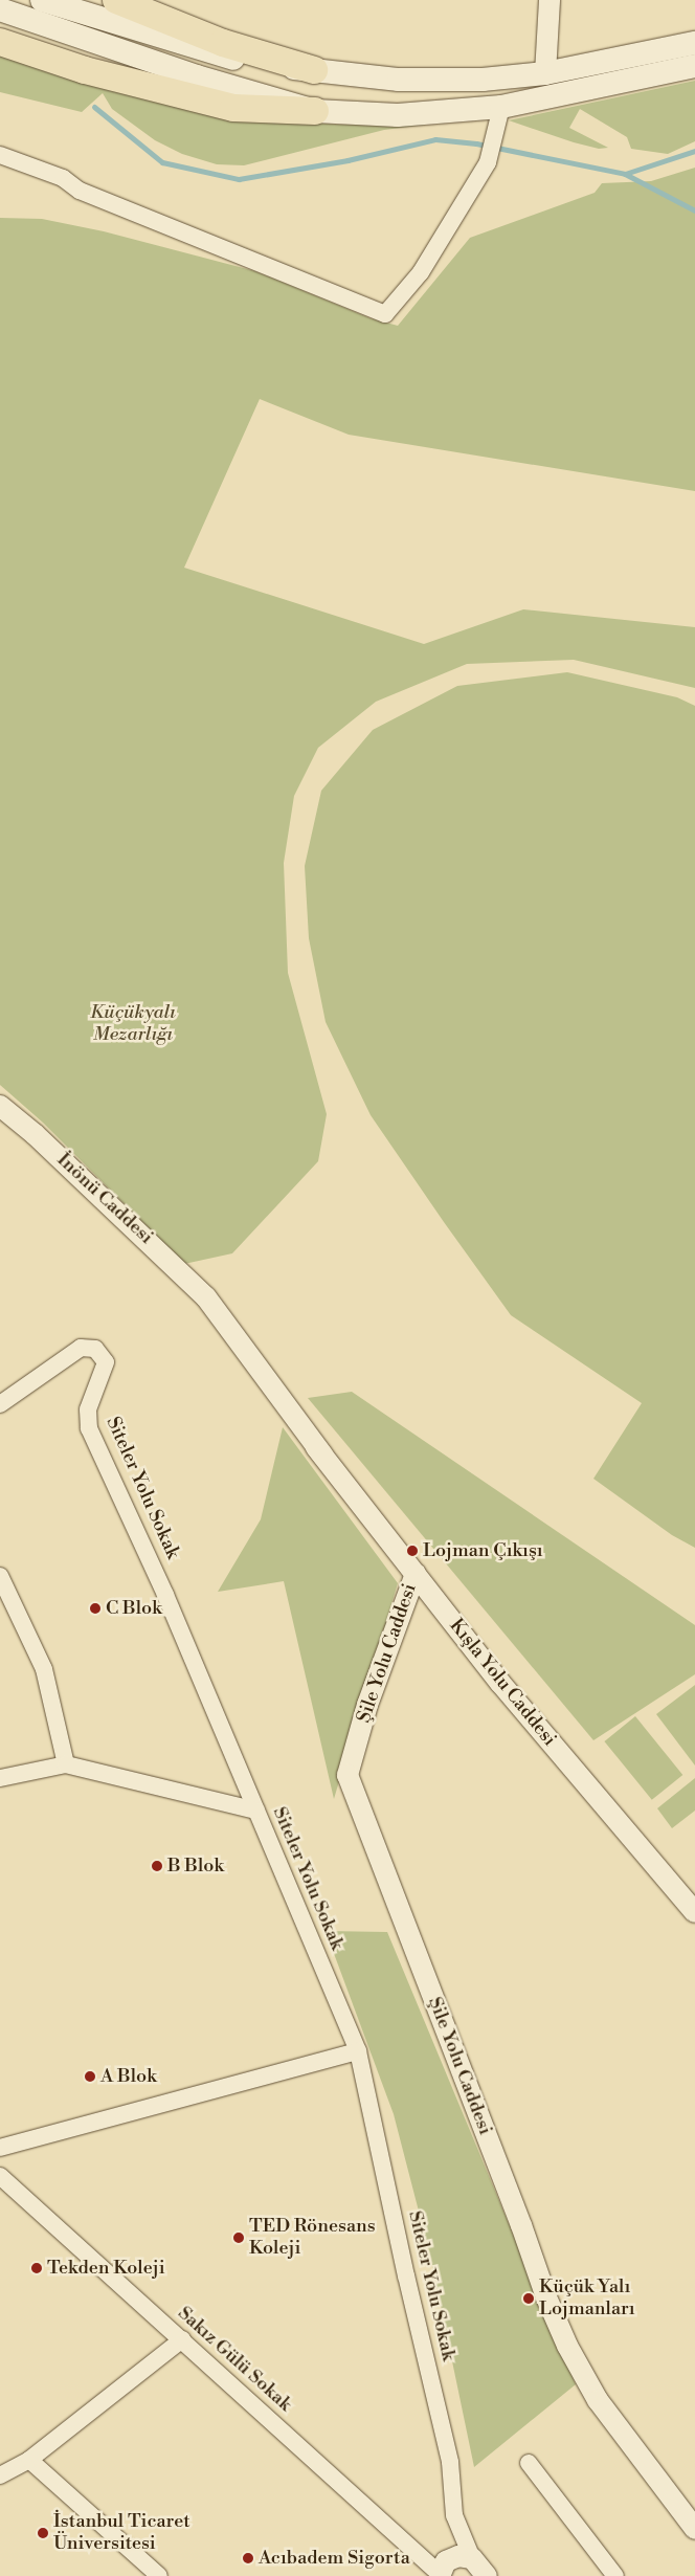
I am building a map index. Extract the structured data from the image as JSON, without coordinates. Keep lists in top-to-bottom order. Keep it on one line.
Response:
{"streets":{"street":["İnönü Caddesi","Siteler Yolu Sokak","Şile Yolu Caddesi","Kışla Yolu Caddesi","Sakız Gülü Sokak"]},"crossings":[["İnönü Caddesi","Kışla Yolu Caddesi"],["Şile Yolu Caddesi","Kışla Yolu Caddesi"]],"parks":["Küçükyalı Mezarlığı"],"places":["Lojman Çıkışı","C Blok","B Blok","A Blok","TED Rönesans Koleji","Tekden Koleji","Küçük Yalı Lojmanları","İstanbul Ticaret Üniversitesi","Acıbadem Sigorta"]}
